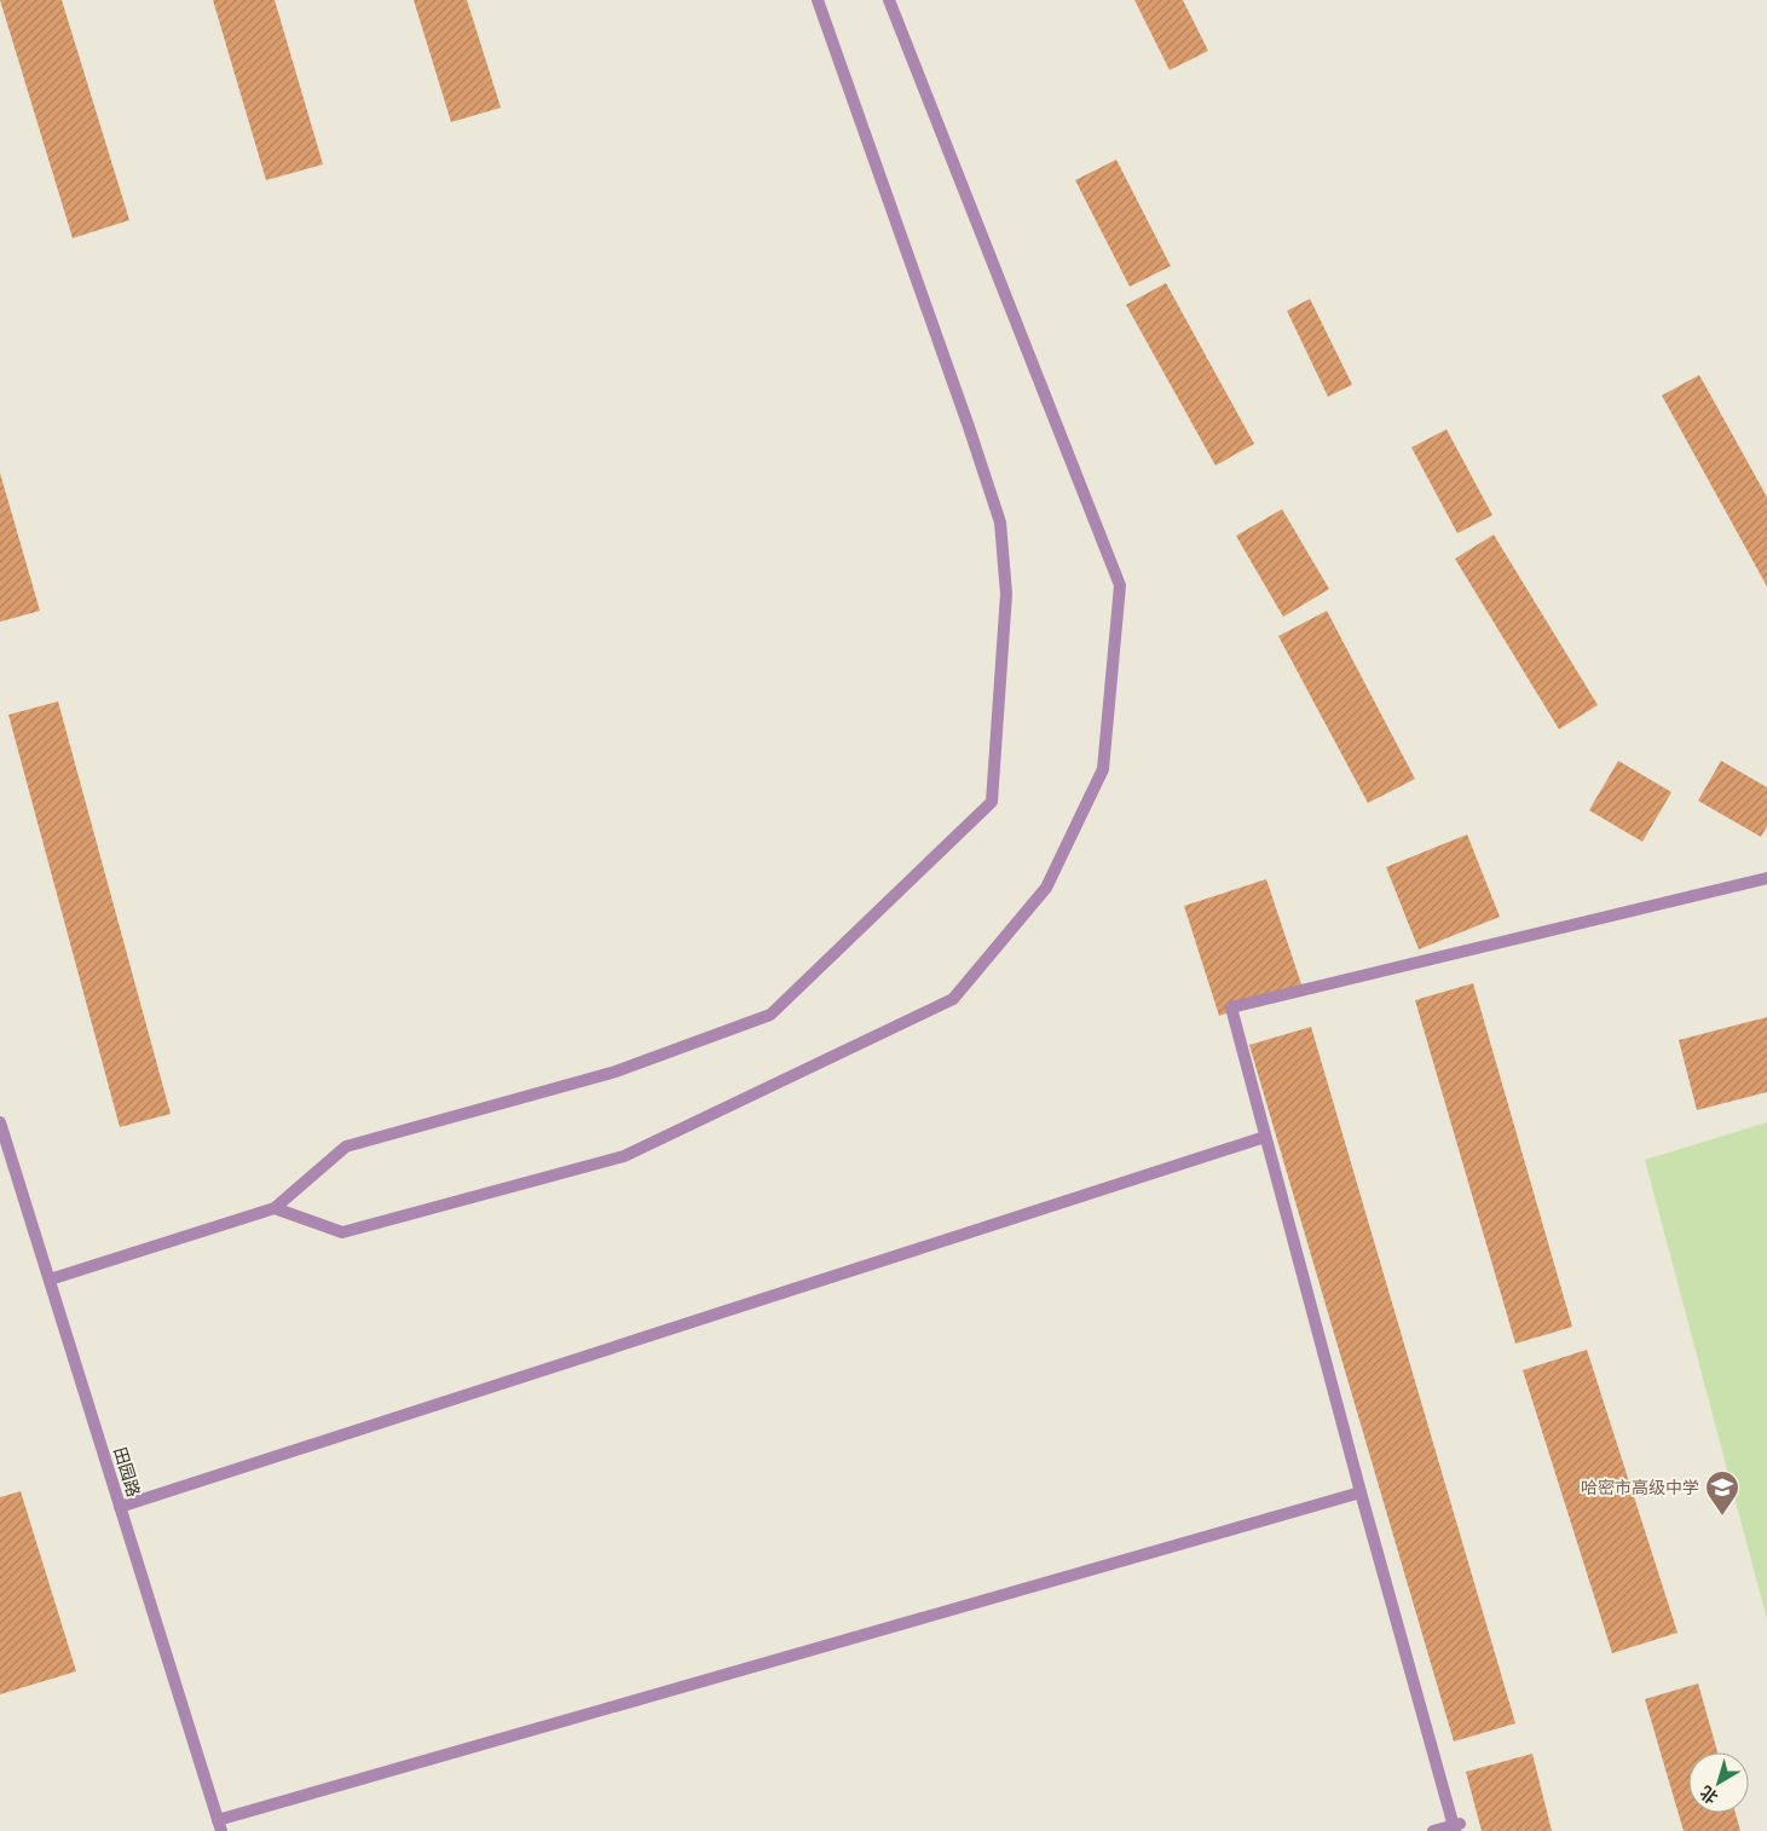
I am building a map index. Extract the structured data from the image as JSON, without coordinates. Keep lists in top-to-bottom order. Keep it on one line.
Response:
{"streets":{"street":["田园路"]},"places":{"school or university":["哈密市高级中学"]},"north":"bottom left"}
